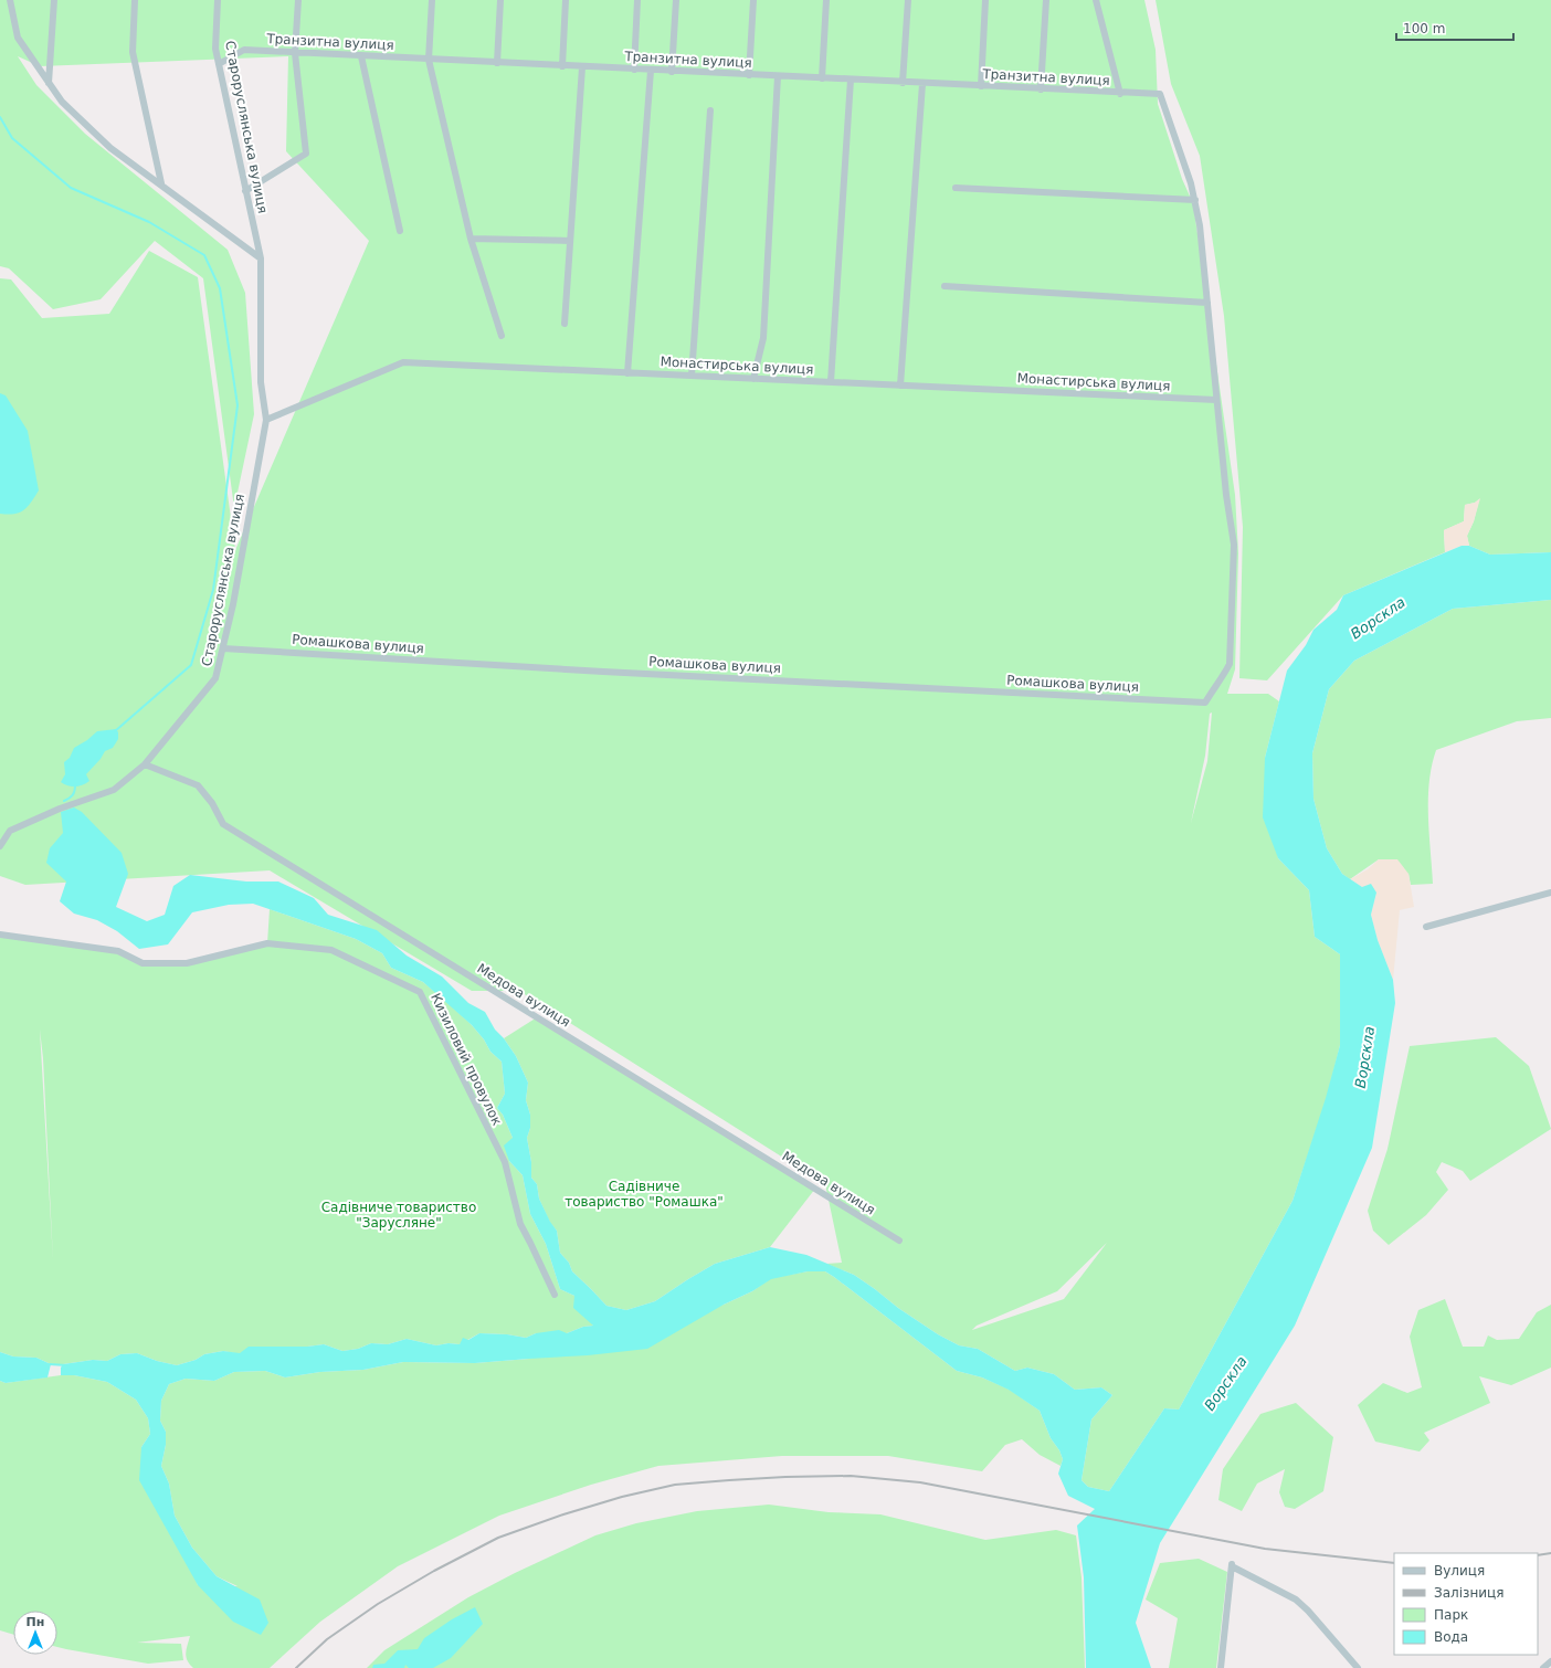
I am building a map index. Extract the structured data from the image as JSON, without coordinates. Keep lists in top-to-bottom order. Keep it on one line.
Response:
{"streets":{"street":["Транзитна вулиця","Староруслянська вулиця","Монастирська вулиця","Ромашкова вулиця","Медова вулиця","Кизиловий провулок"]},"crossings":[["Транзитна вулиця","Староруслянська вулиця"],["Староруслянська вулиця","Монастирська вулиця"],["Староруслянська вулиця","Ромашкова вулиця"],["Староруслянська вулиця","Медова вулиця"],["Монастирська вулиця","Ромашкова вулиця"]],"water":["Ворскла"],"parks":["Садівниче товариство \"Ромашка\"","Садівниче товариство \"Зарусляне\""],"legend":["Вулиця","Залізниця","Парк","Вода"],"scale_bar":"100 m","north":"top"}
